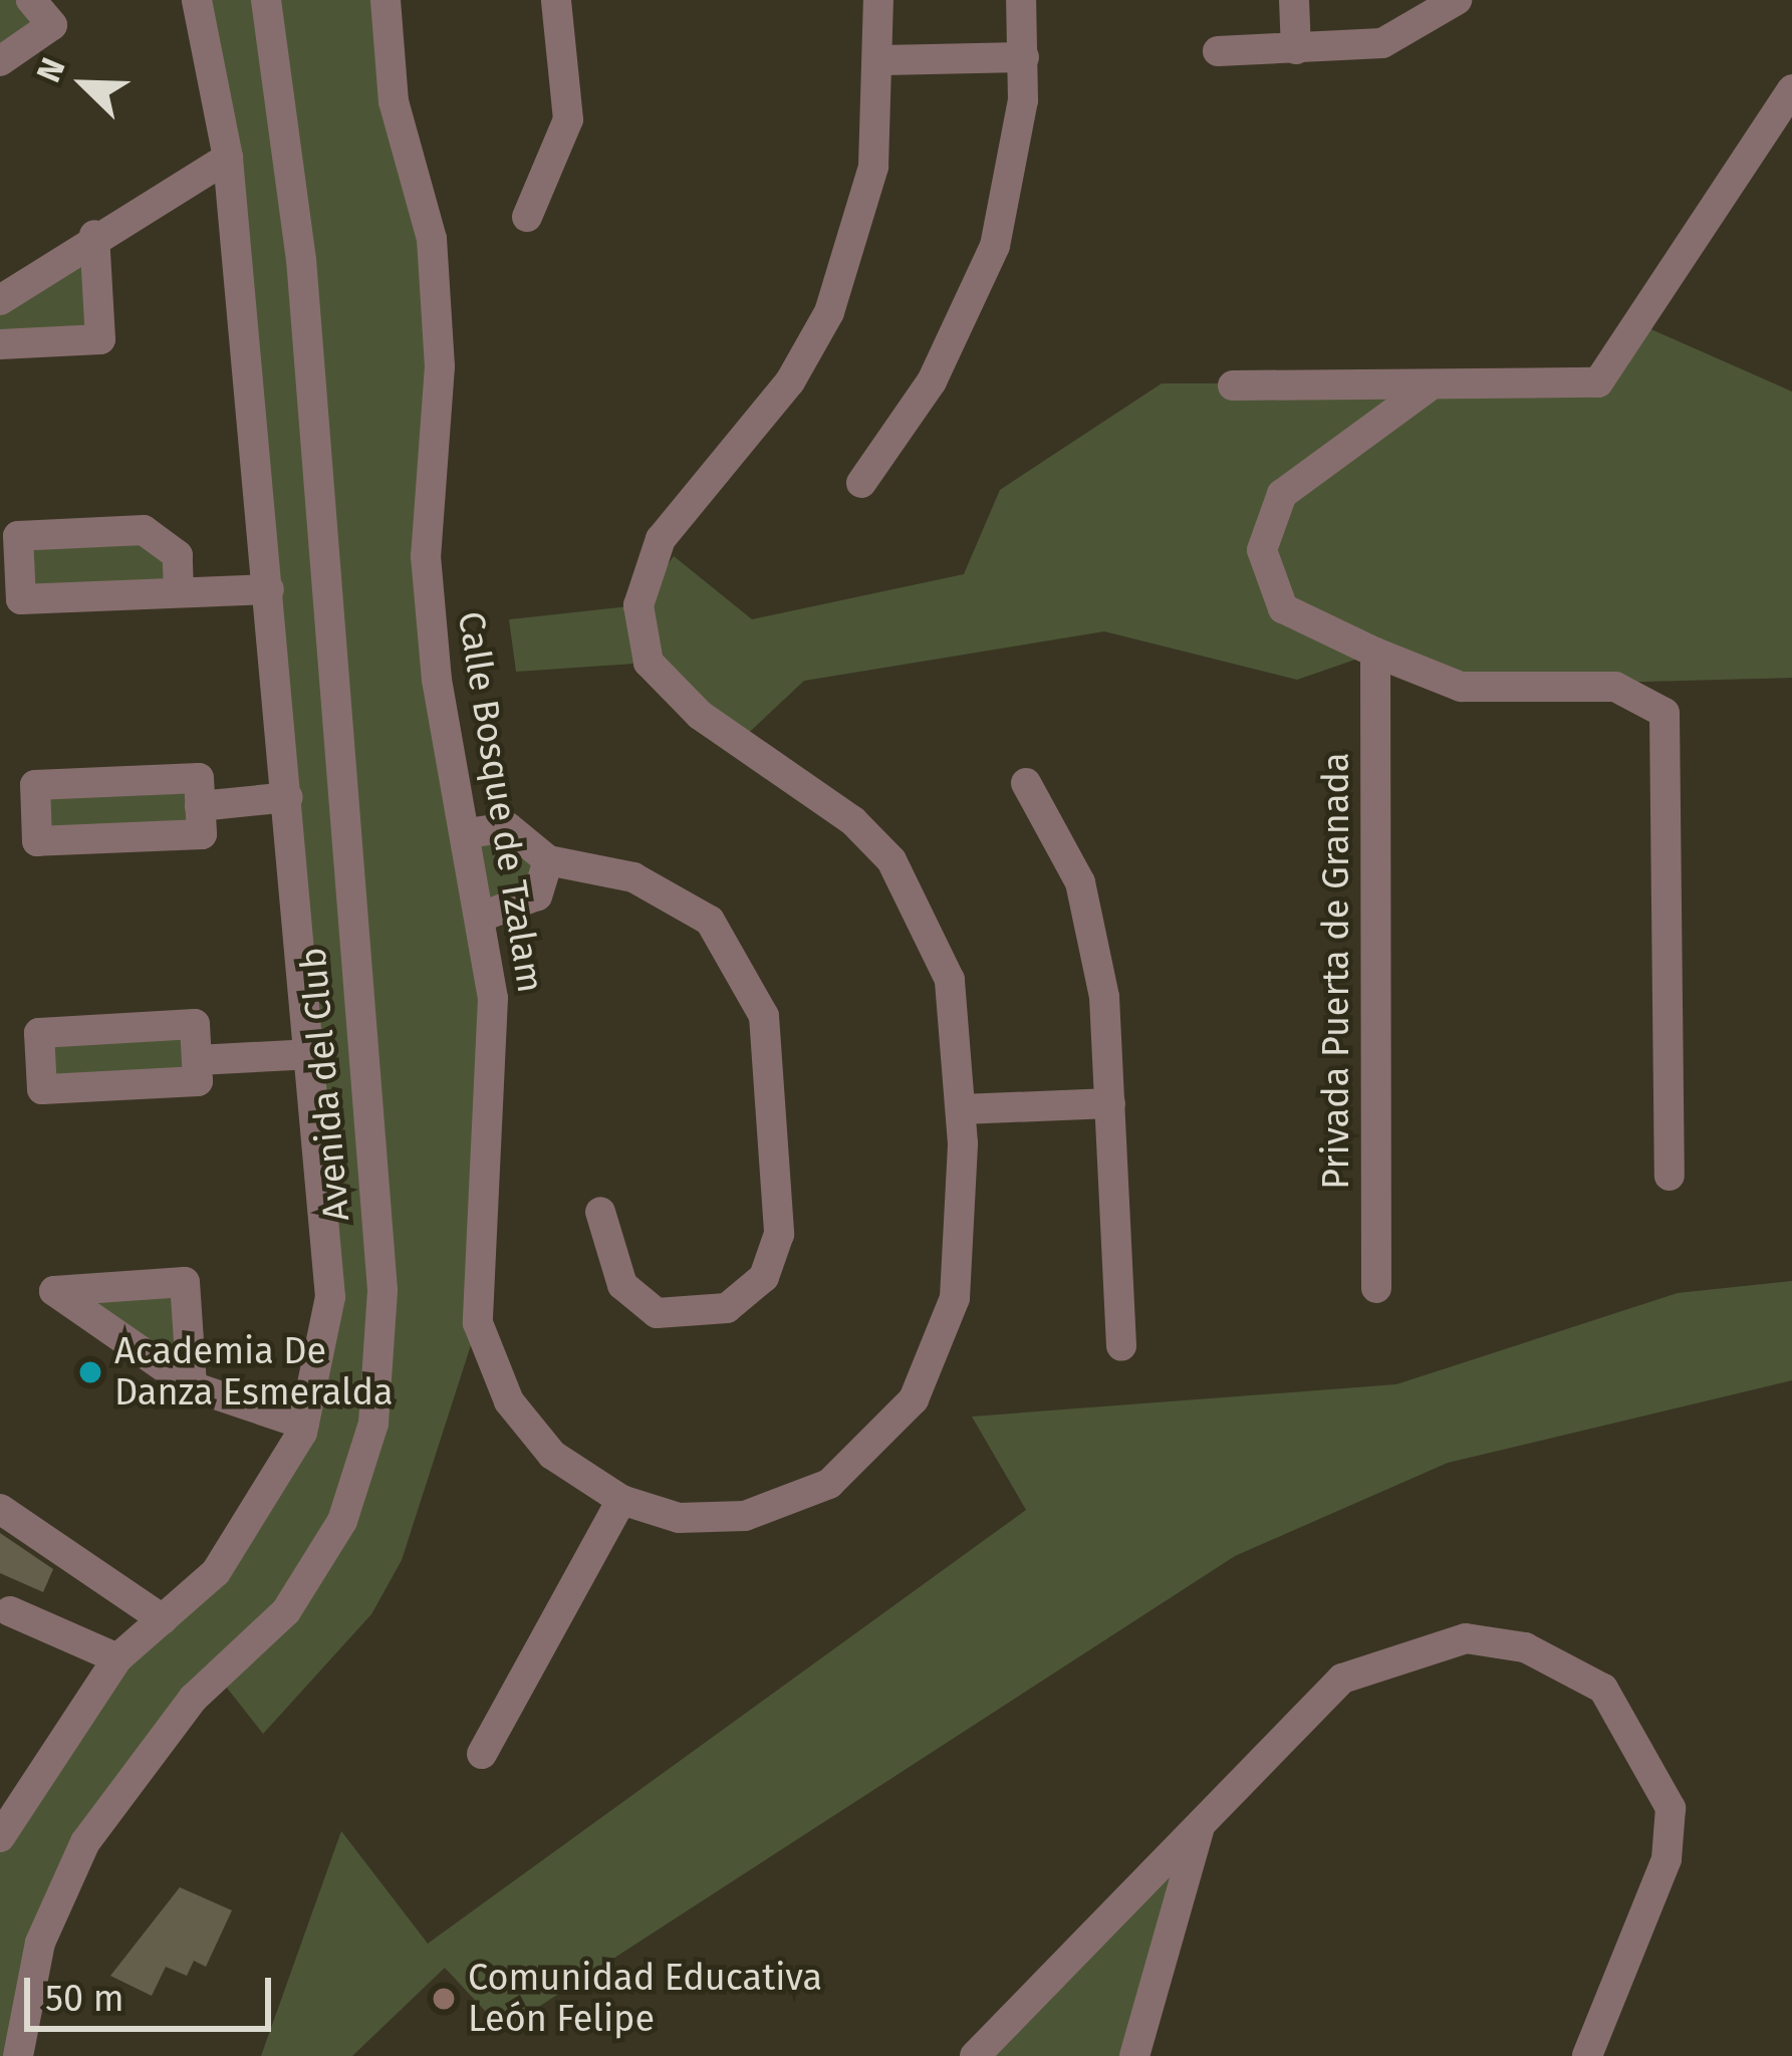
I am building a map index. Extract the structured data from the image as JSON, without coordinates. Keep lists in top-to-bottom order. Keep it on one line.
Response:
{"streets":{"street":["Calle Bosque de Tzalam","Privada Puerta de Granada","Avenida del Club"]},"places":["Academia De Danza Esmeralda","Comunidad Educativa León Felipe"],"scale_bar":"50 m","north":"top left"}
